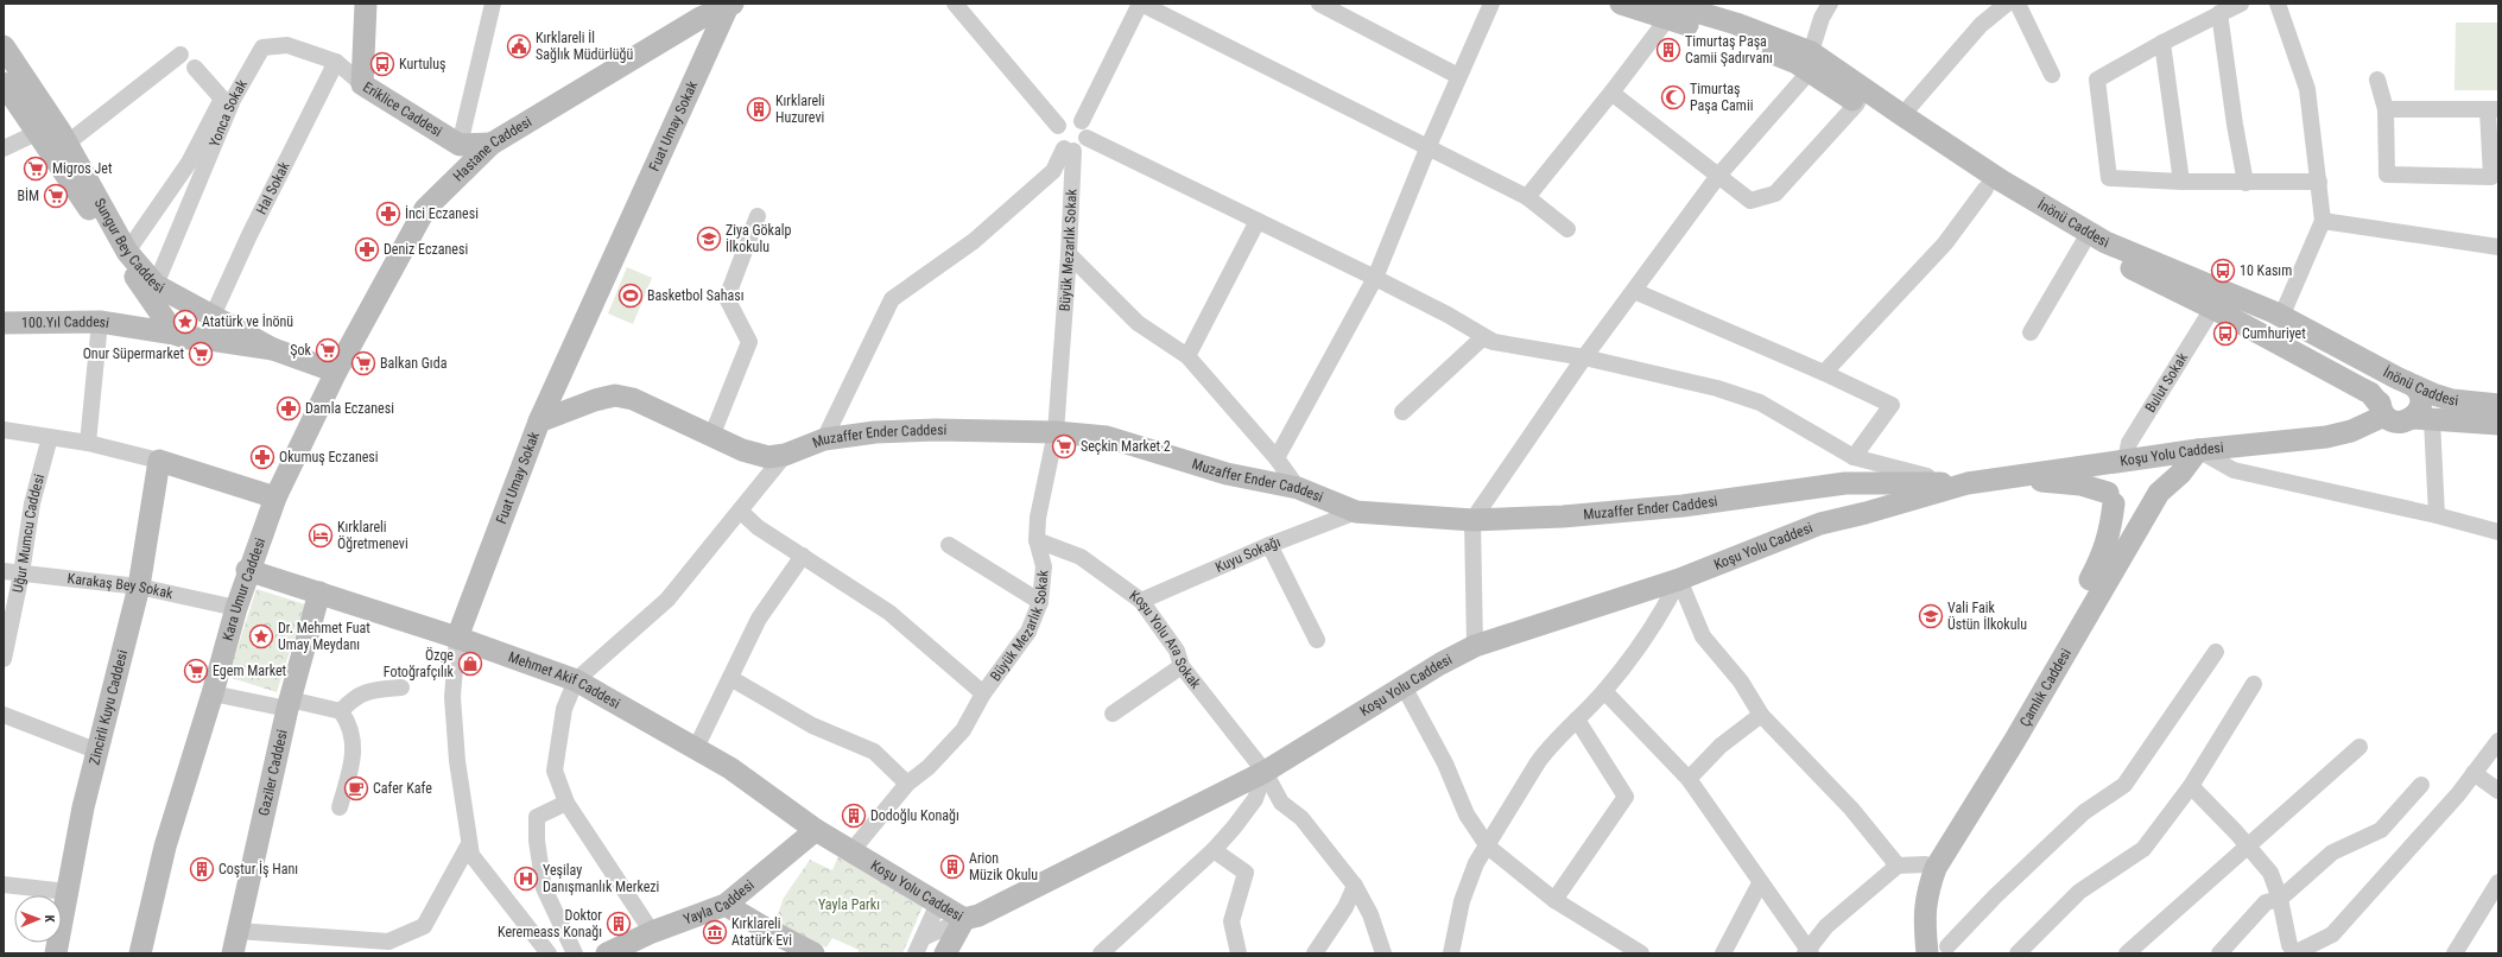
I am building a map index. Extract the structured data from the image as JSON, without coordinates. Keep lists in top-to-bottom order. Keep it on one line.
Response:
{"streets":{"street":["Eriklice Caddesi","Yonca Sokak","Fuat Umay Sokak","Hastane Caddesi","Hal Sokak","İnönü Caddesi","Sungur Bey Caddesi","Büyük Mezarlık Sokak","100.Yıl Caddesi","Bulut Sokak","Muzaffer Ender Caddesi","Koşu Yolu Caddesi","Uğur Mumcu Caddesi","Kuyu Sokağı","Karakaş Bey Sokak","Kara Umur Caddesi","Koşu Yolu Ara Sokak","Mehmet Akif Caddesi","Çamlık Caddesi","Zincirli Kuyu Caddesi","Gaziler Caddesi","Yayla Caddesi"]},"crossings":[["Eriklice Caddesi","Yonca Sokak"],["Eriklice Caddesi","Hastane Caddesi"],["Yonca Sokak","Hal Sokak"],["Yonca Sokak","Sungur Bey Caddesi"],["Yonca Sokak","100.Yıl Caddesi"],["Fuat Umay Sokak","Hastane Caddesi"],["Fuat Umay Sokak","Muzaffer Ender Caddesi"],["Fuat Umay Sokak","Mehmet Akif Caddesi"],["Hastane Caddesi","100.Yıl Caddesi"],["Hastane Caddesi","Kara Umur Caddesi"],["Hal Sokak","Sungur Bey Caddesi"],["Hal Sokak","100.Yıl Caddesi"],["İnönü Caddesi","Bulut Sokak"],["İnönü Caddesi","Koşu Yolu Caddesi"],["Sungur Bey Caddesi","100.Yıl Caddesi"],["Büyük Mezarlık Sokak","Muzaffer Ender Caddesi"],["Büyük Mezarlık Sokak","Koşu Yolu Caddesi"],["Büyük Mezarlık Sokak","Koşu Yolu Ara Sokak"],["Büyük Mezarlık Sokak","Mehmet Akif Caddesi"],["100.Yıl Caddesi","Kara Umur Caddesi"],["Bulut Sokak","Koşu Yolu Caddesi"],["Bulut Sokak","Çamlık Caddesi"],["Muzaffer Ender Caddesi","Koşu Yolu Caddesi"],["Muzaffer Ender Caddesi","Kuyu Sokağı"],["Koşu Yolu Caddesi","Koşu Yolu Ara Sokak"],["Koşu Yolu Caddesi","Mehmet Akif Caddesi"],["Koşu Yolu Caddesi","Çamlık Caddesi"],["Uğur Mumcu Caddesi","Karakaş Bey Sokak"],["Kuyu Sokağı","Koşu Yolu Ara Sokak"],["Karakaş Bey Sokak","Kara Umur Caddesi"],["Karakaş Bey Sokak","Zincirli Kuyu Caddesi"],["Kara Umur Caddesi","Mehmet Akif Caddesi"],["Mehmet Akif Caddesi","Gaziler Caddesi"],["Mehmet Akif Caddesi","Yayla Caddesi"]],"parks":["Yayla Parkı"],"places":{"public building":["Kırklareli İl Sağlık Müdürlüğü"],"building":["Timurtaş Paşa Camii Şadırvanı","Kırklareli Huzurevi","Dodoğlu Konağı","Arion Müzik Okulu","Coştur İş Hanı","Doktor Keremeass Konağı"],"bus stop":["Kurtuluş","10 Kasım","Cumhuriyet"],"mosque":["Timurtaş Paşa Camii"],"supermarket":["Migros Jet","BİM","Şok","Onur Süpermarket","Balkan Gıda","Seçkin Market 2","Egem Market"],"pharmacy":["İnci Eczanesi","Deniz Eczanesi","Damla Eczanesi","Okumuş Eczanesi"],"school or university":["Ziya Gökalp İlkokulu","Vali Faik Üstün İlkokulu"],"sports":["Basketbol Sahası"],"place":["Atatürk ve İnönü","Dr. Mehmet Fuat Umay Meydanı"],"hotel":["Kırklareli Öğretmenevi"],"shop":["Özge Fotoğrafçılık"],"cafe":["Cafer Kafe"],"hospital":["Yeşilay Danışmanlık Merkezi"],"museum":["Kırklareli Atatürk Evi"]},"north":"right"}
